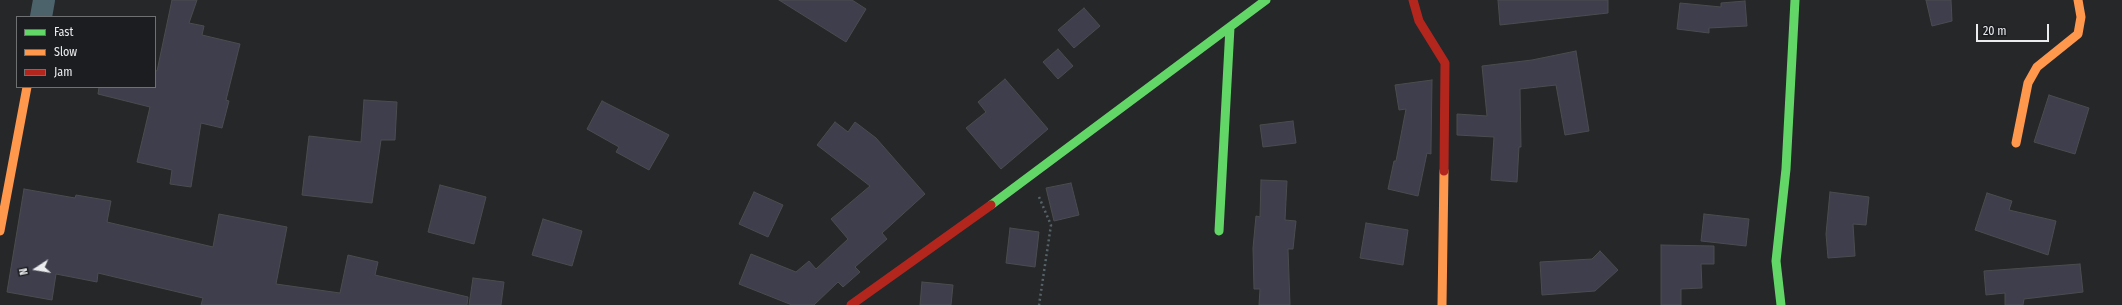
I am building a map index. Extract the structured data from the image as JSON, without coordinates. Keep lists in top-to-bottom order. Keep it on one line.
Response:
{"legend":["Fast","Slow","Jam"],"scale_bar":"20 m","north":"left"}
